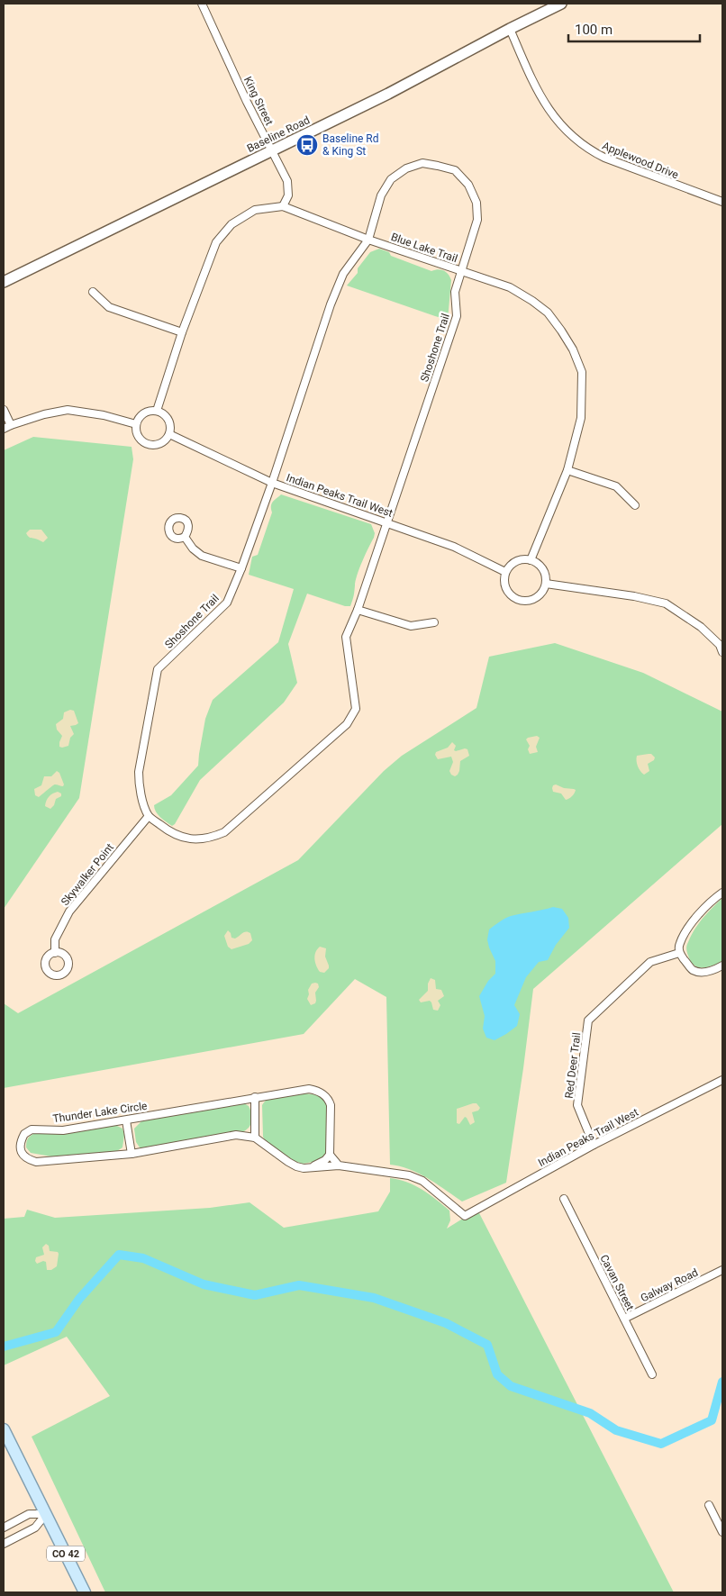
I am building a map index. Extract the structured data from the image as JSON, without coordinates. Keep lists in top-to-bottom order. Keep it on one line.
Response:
{"streets":{"main road":["Baseline Road","CO 42"],"street":["King Street","Applewood Drive","Blue Lake Trail","Shoshone Trail","Indian Peaks Trail West","Skywalker Point","Red Deer Trail","Thunder Lake Circle","Cavan Street","Galway Road"]},"crossings":[["King Street","Baseline Road"],["King Street","Blue Lake Trail"],["Baseline Road","Applewood Drive"],["Blue Lake Trail","Shoshone Trail"],["Blue Lake Trail","Indian Peaks Trail West"],["Shoshone Trail","Indian Peaks Trail West"],["Shoshone Trail","Skywalker Point"],["Indian Peaks Trail West","Red Deer Trail"],["Cavan Street","Galway Road"]],"places":{"bus stop":["Baseline Rd & King St"]},"scale_bar":"100 m"}
